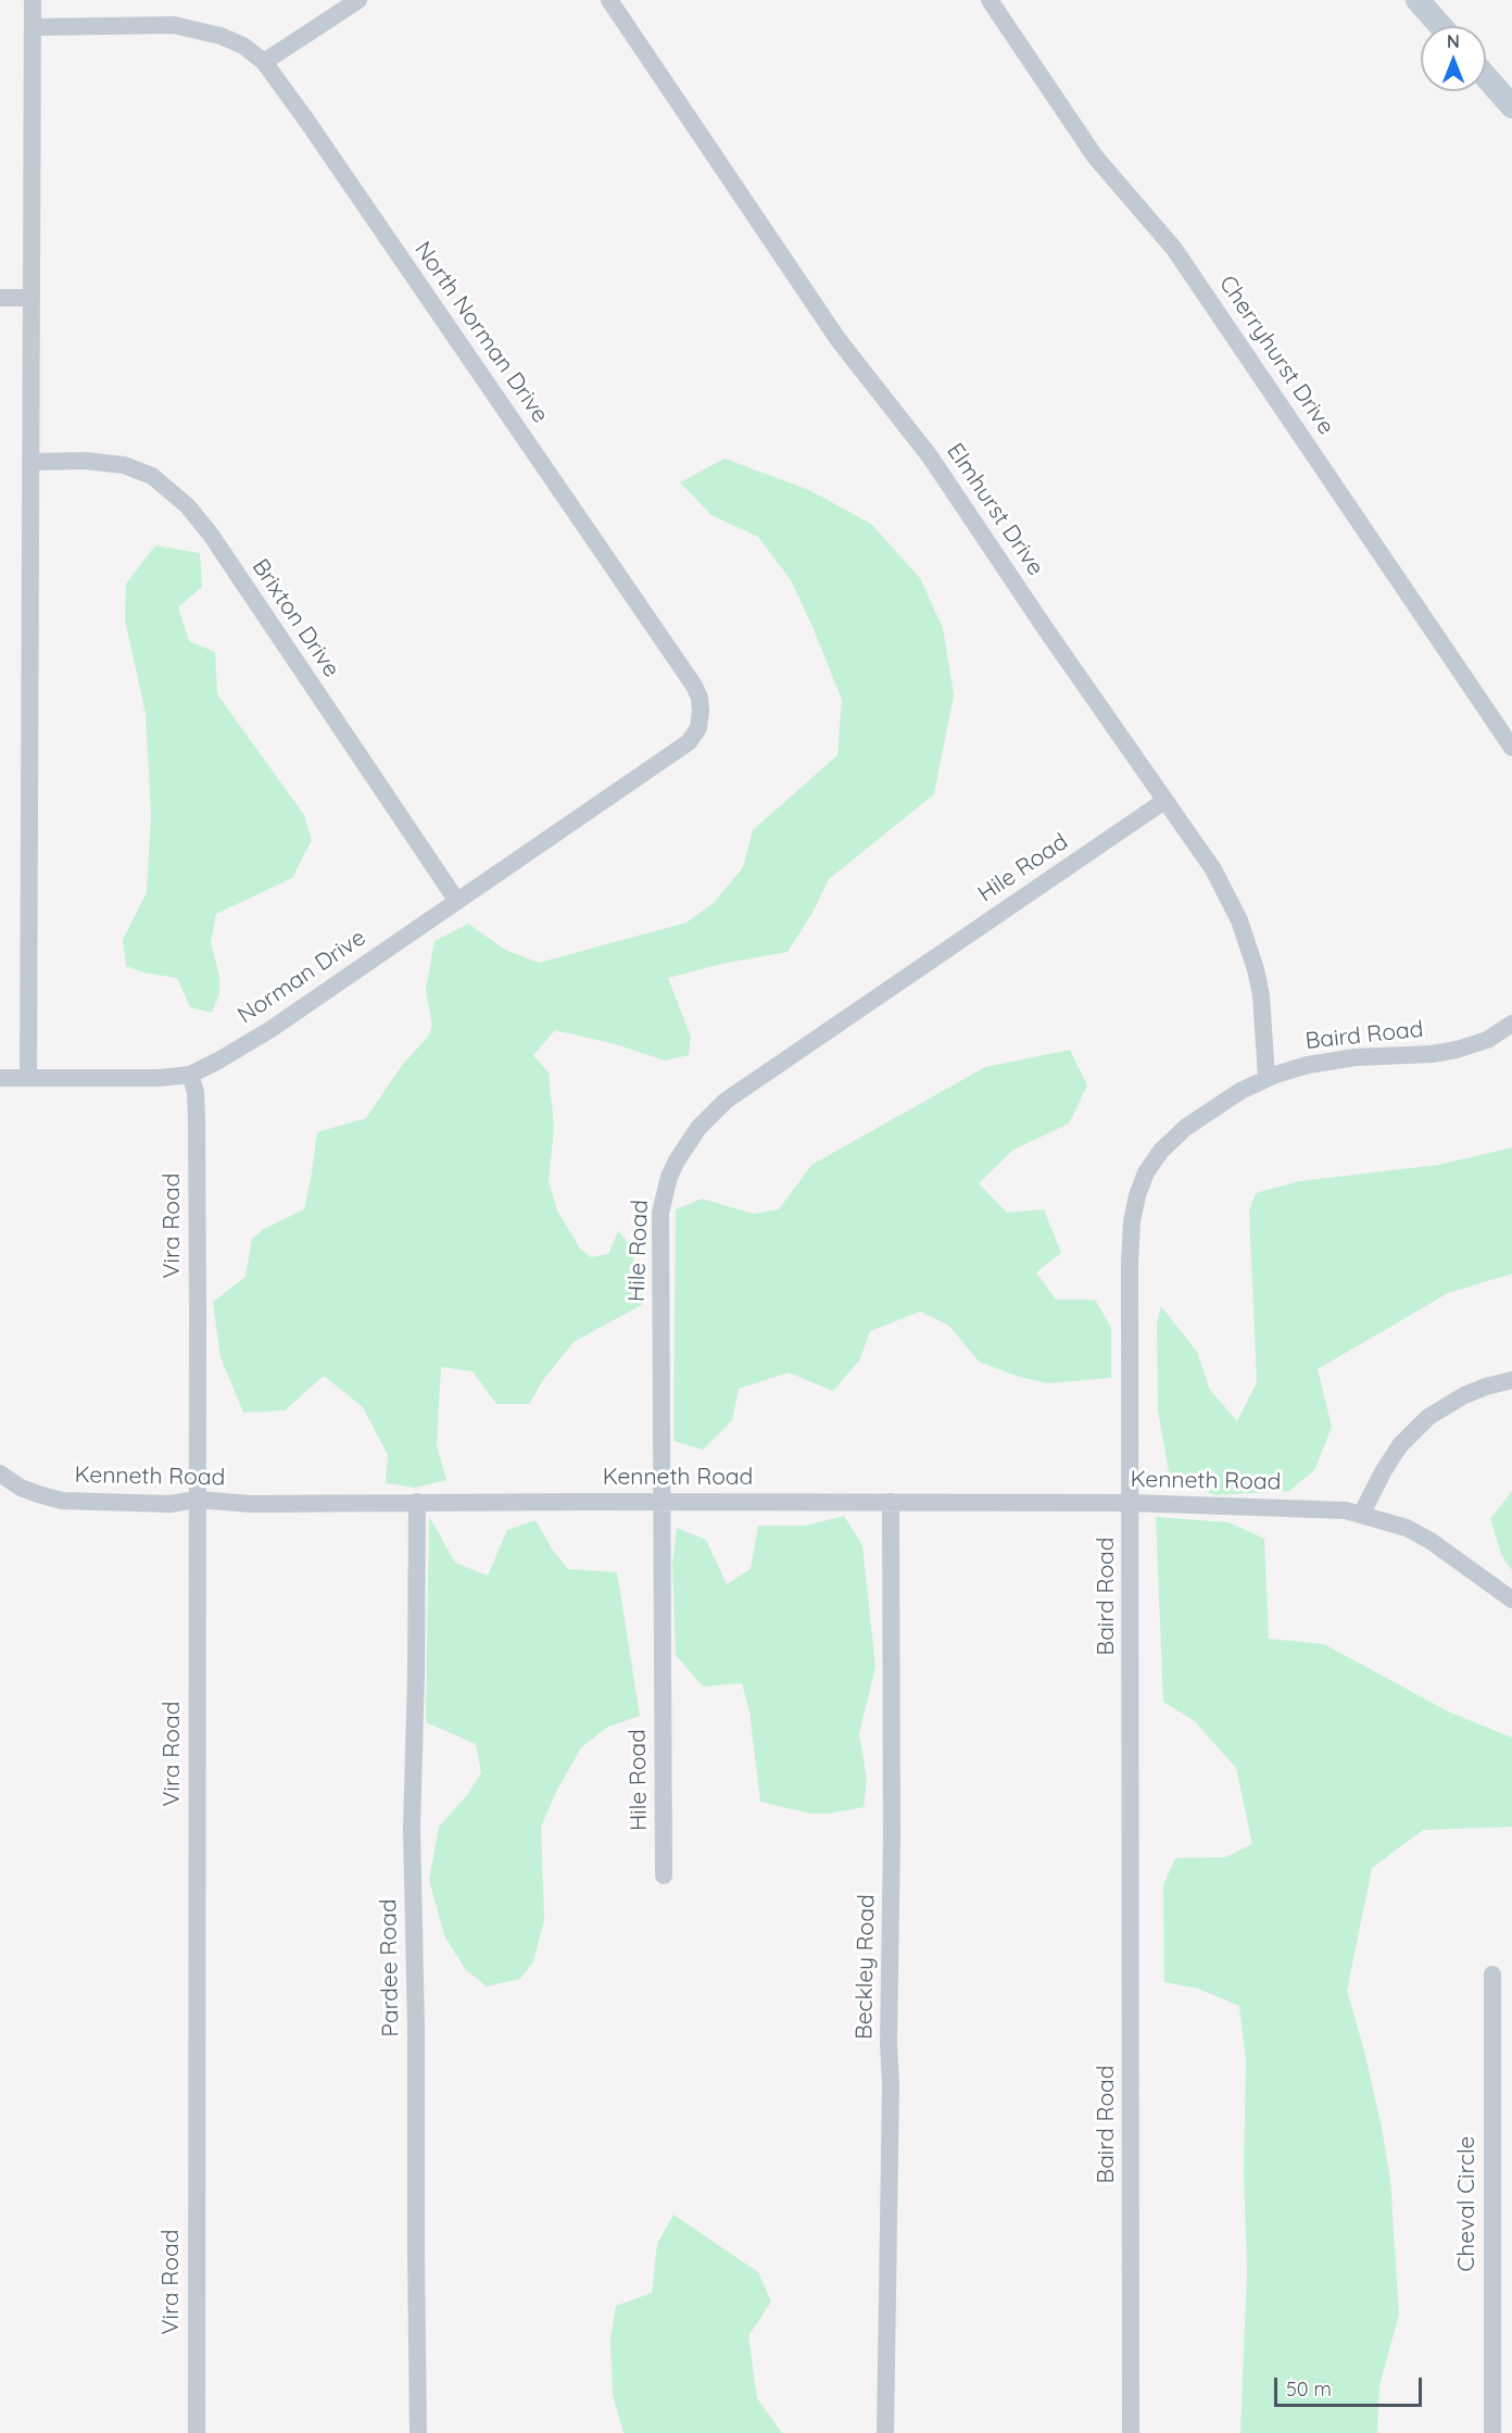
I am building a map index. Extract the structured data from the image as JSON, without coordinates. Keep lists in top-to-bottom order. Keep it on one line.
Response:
{"streets":{"street":["North Norman Drive","Cherryhurst Drive","Elmhurst Drive","Brixton Drive","Hile Road","Norman Drive","Baird Road","Vira Road","Kenneth Road","Beckley Road","Pardee Road","Cheval Circle"]},"crossings":[["North Norman Drive","Norman Drive"],["Elmhurst Drive","Hile Road"],["Elmhurst Drive","Baird Road"],["Brixton Drive","Norman Drive"],["Hile Road","Kenneth Road"],["Norman Drive","Vira Road"],["Baird Road","Kenneth Road"],["Vira Road","Kenneth Road"],["Kenneth Road","Beckley Road"],["Kenneth Road","Pardee Road"]],"scale_bar":"50 m","north":"top"}
